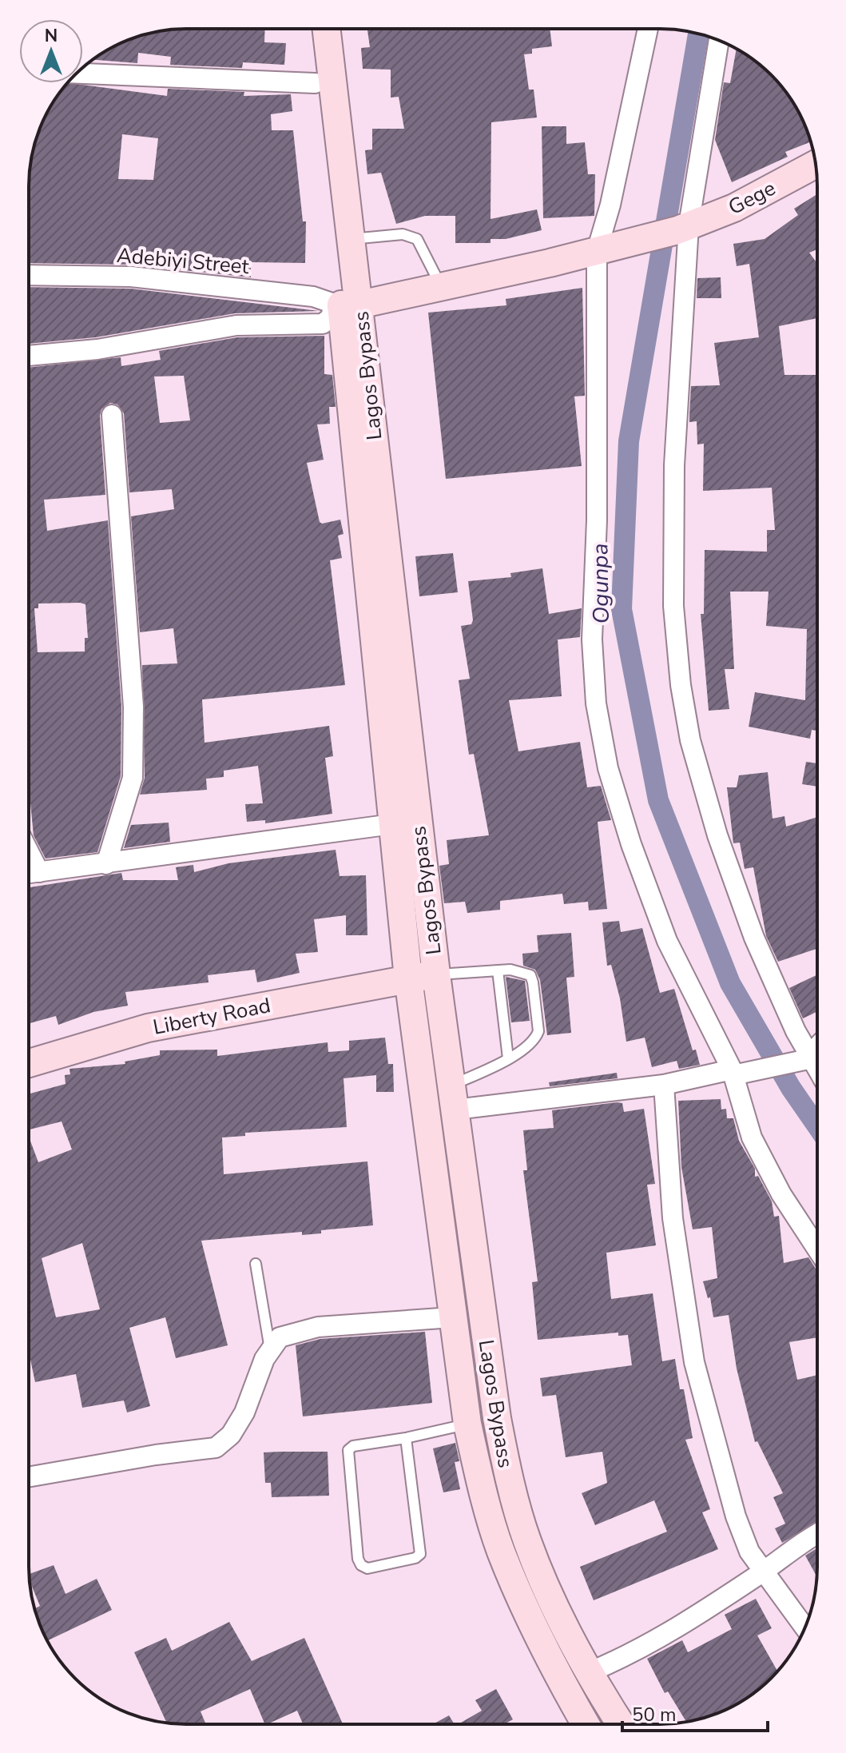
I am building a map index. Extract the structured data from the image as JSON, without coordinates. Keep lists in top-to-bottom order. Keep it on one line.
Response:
{"streets":{"main road":["Gege","Lagos Bypass","Liberty Road"],"street":["Adebiyi Street"]},"crossings":[["Gege","Adebiyi Street"],["Gege","Lagos Bypass"],["Adebiyi Street","Lagos Bypass"],["Lagos Bypass","Liberty Road"]],"water":["Ogunpa"],"scale_bar":"50 m","north":"top"}
